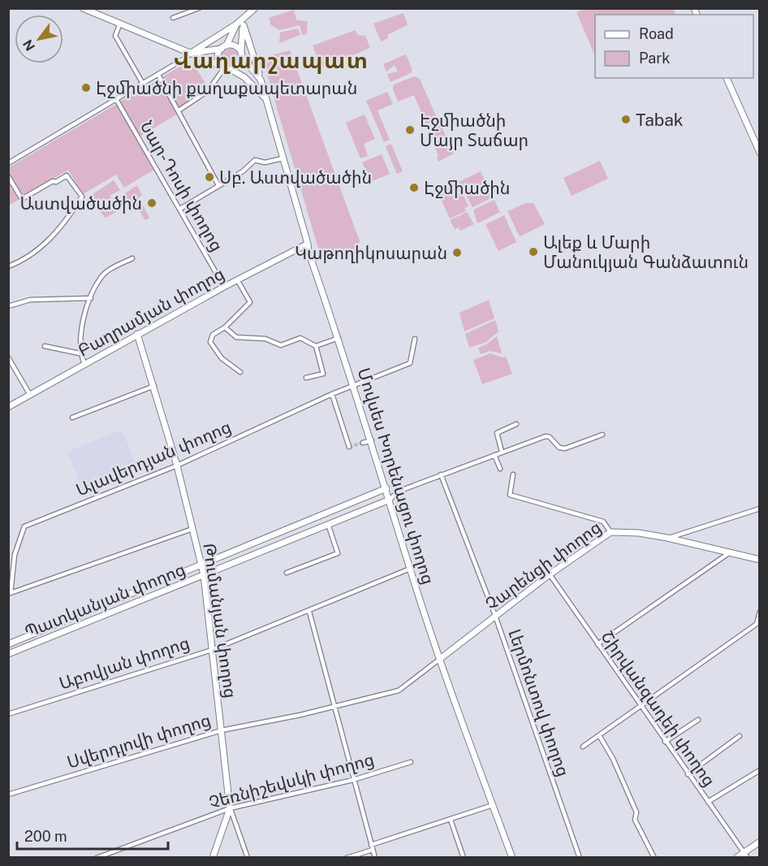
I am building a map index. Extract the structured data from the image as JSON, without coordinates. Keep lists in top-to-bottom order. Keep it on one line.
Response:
{"streets":{"main road":["Բաղրամյան փողոց","Մովսես Խորենացու փողոց","Չարենցի փողոց","Պատկանյան փողոց","Թումանյան փողոց"],"street":["Նար-Դոսի փողոց","Ալավերդյան փողոց","Աբովյան փողոց","Լերմոնտով փողոց","Շիրվանզադեի փողոց","Սվերդլովի փողոց","Չեռնիշեվսկի փողոց"]},"crossings":[["Նար-Դոսի փողոց","Բաղրամյան փողոց"],["Բաղրամյան փողոց","Մովսես Խորենացու փողոց"],["Բաղրամյան փողոց","Թումանյան փողոց"],["Ալավերդյան փողոց","Մովսես Խորենացու փողոց"],["Ալավերդյան փողոց","Թումանյան փողոց"],["Մովսես Խորենացու փողոց","Չարենցի փողոց"],["Մովսես Խորենացու փողոց","Պատկանյան փողոց"],["Մովսես Խորենացու փողոց","Աբովյան փողոց"],["Մովսես Խորենացու փողոց","Սվերդլովի փողոց"],["Չարենցի փողոց","Լերմոնտով փողոց"],["Չարենցի փողոց","Շիրվանզադեի փողոց"],["Չարենցի փողոց","Սվերդլովի փողոց"],["Պատկանյան փողոց","Թումանյան փողոց"],["Պատկանյան փողոց","Լերմոնտով փողոց"],["Թումանյան փողոց","Աբովյան փողոց"],["Թումանյան փողոց","Սվերդլովի փողոց"],["Թումանյան փողոց","Չեռնիշեվսկի փողոց"]],"districts":["Վաղարշապատ"],"places":["Էջմիածնի քաղաքապետարան","Tabak","Էջմիածնի Մայր Տաճար","Սբ. Աստվածածին","Էջմիածին","Աստվածածին","Ալեք և Մարի Մանուկյան Գանձատուն","Կաթողիկոսարան"],"legend":["Road","Park"],"scale_bar":"200 m","north":"bottom left"}
